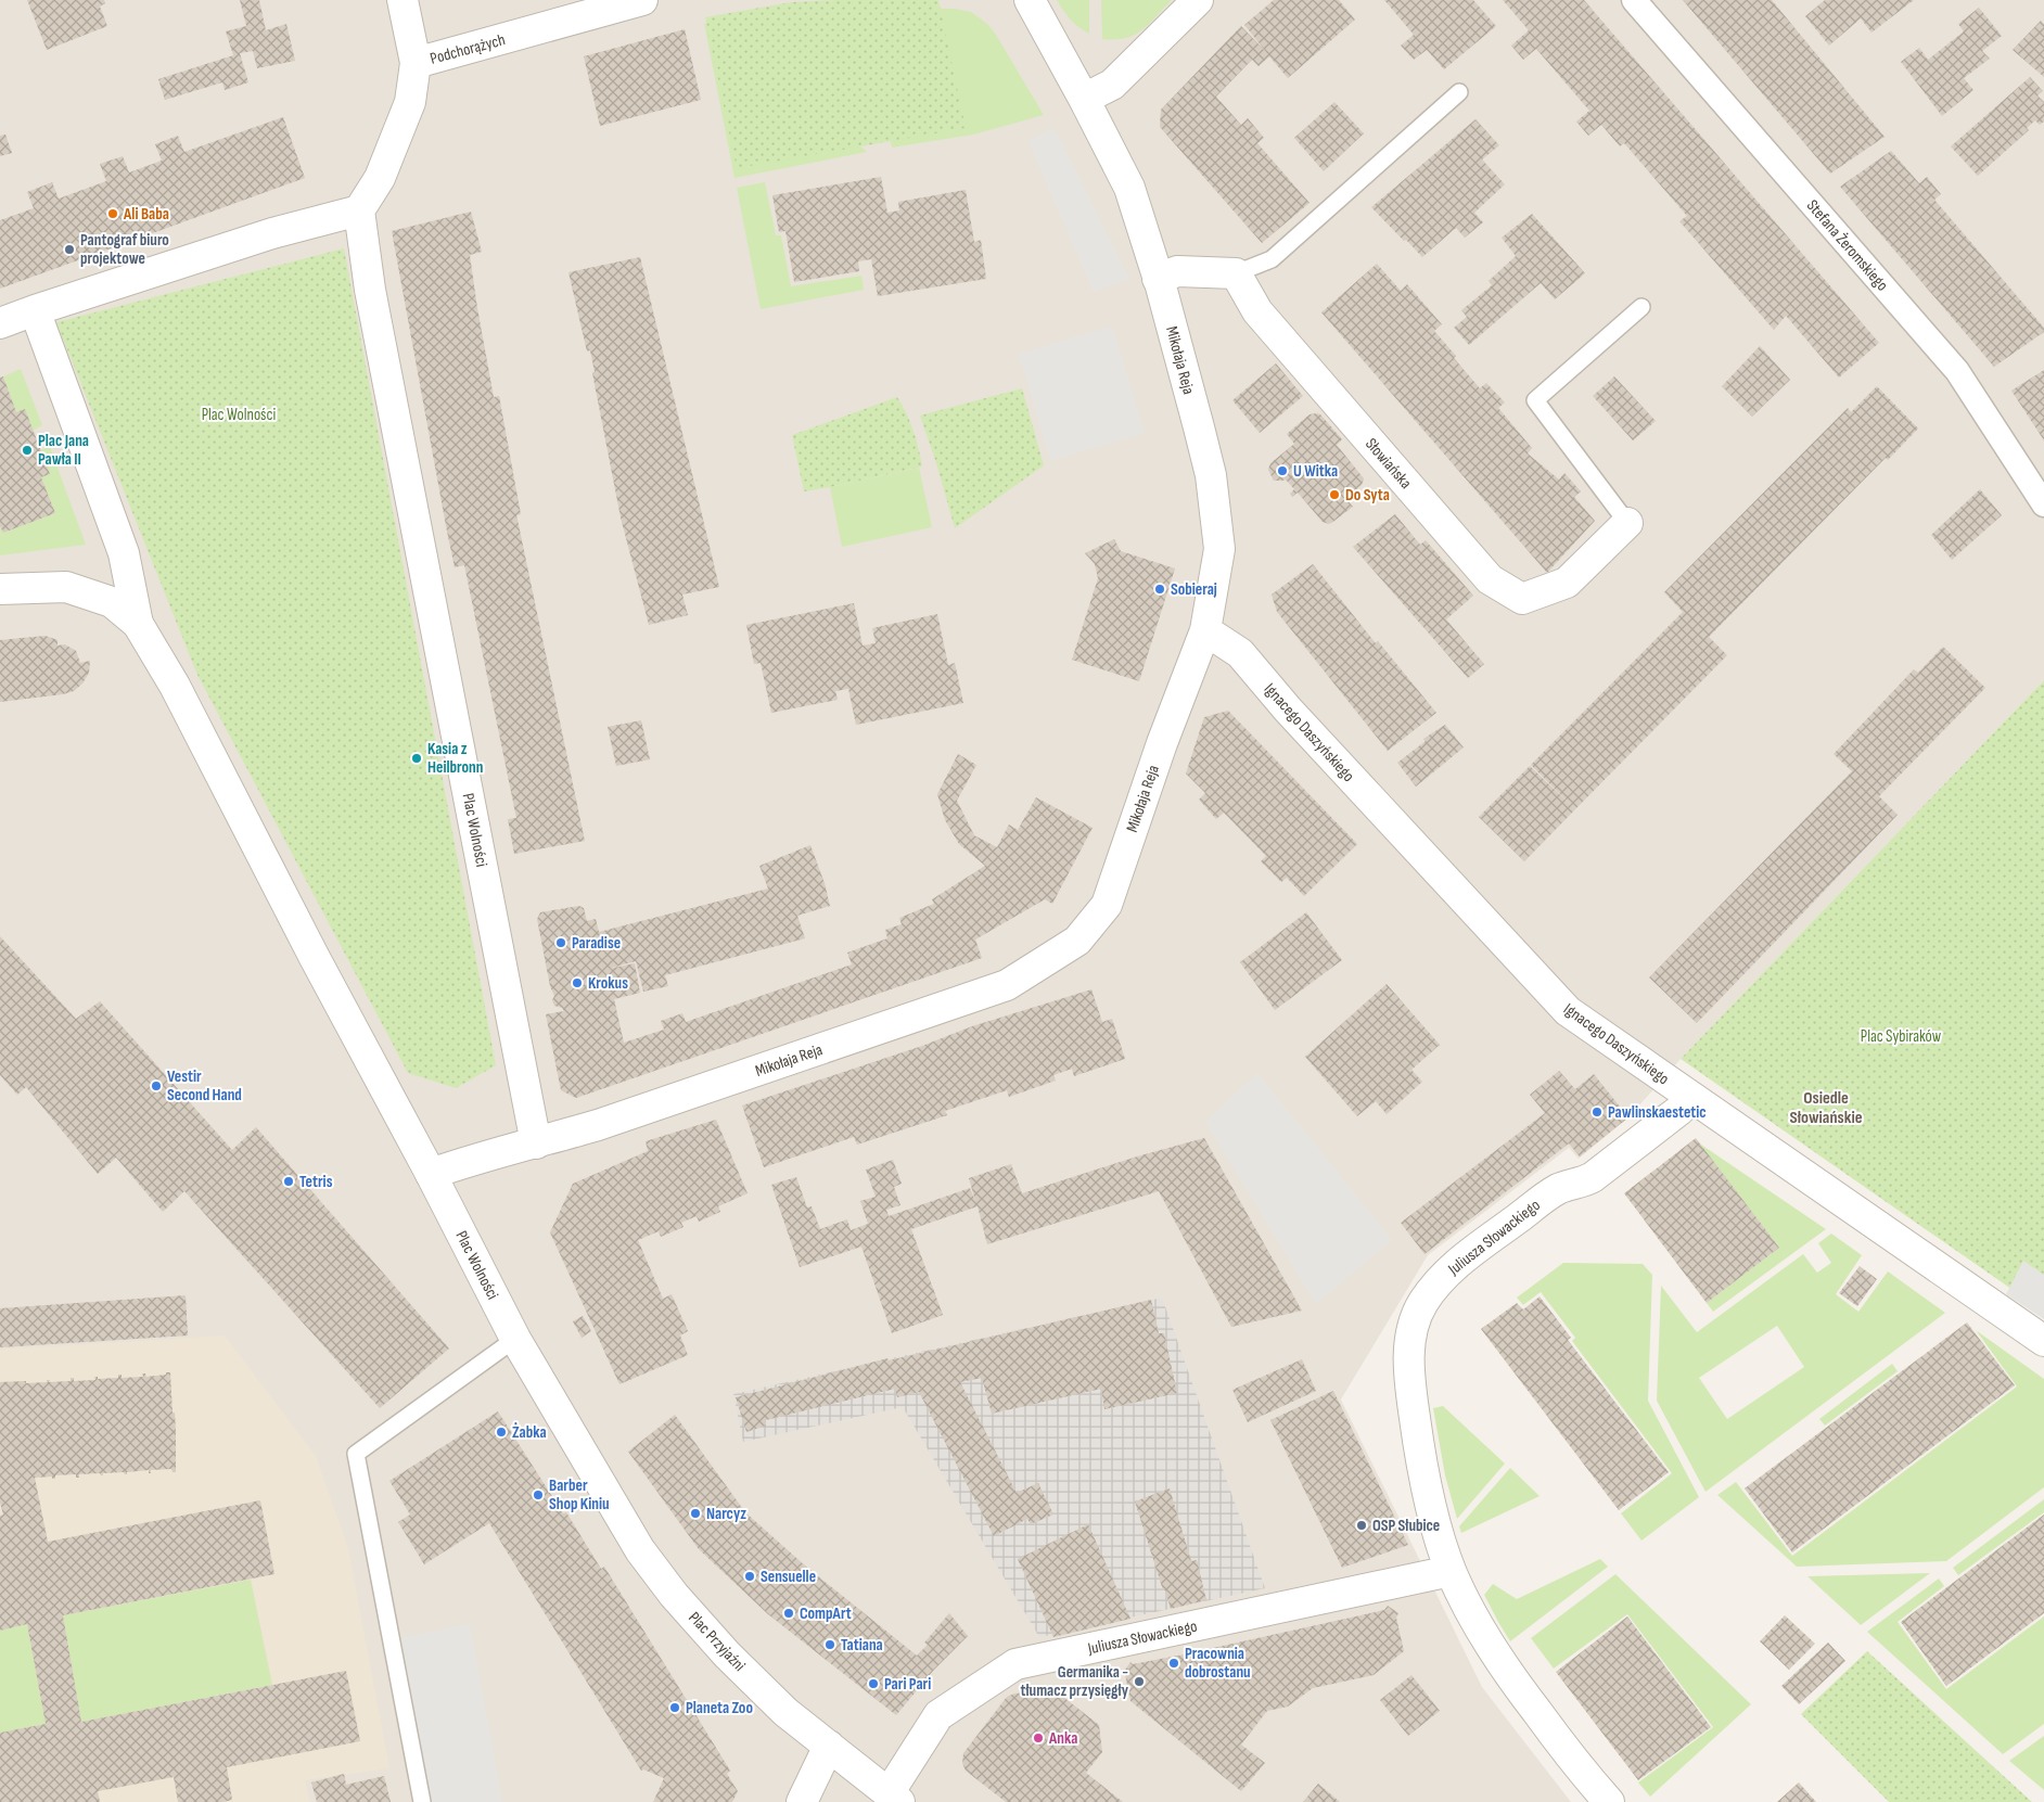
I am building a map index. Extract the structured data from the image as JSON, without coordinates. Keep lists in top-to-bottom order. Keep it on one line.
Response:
{"streets":{"street":["Podchorążych","Stefana Żeromskiego","Mikołaja Reja","Słowiańska","Ignacego Daszyńskiego","Plac Wolności","Juliusza Słowackiego","Plac Przyjaźni"]},"crossings":[["Podchorążych","Plac Wolności"],["Mikołaja Reja","Ignacego Daszyńskiego"],["Mikołaja Reja","Plac Wolności"],["Ignacego Daszyńskiego","Juliusza Słowackiego"],["Plac Wolności","Plac Przyjaźni"],["Juliusza Słowackiego","Plac Przyjaźni"]],"districts":["Osiedle Słowiańskie"],"parks":["Plac Wolności","Plac Sybiraków"],"places":["Ali Baba","Pantograf biuro projektowe","Plac Jana Pawła II","U Witka","Do Syta","Sobieraj","Kasia z Heilbronn","Paradise","Krokus","Vestir Second Hand","Pawlinskaestetic","Tetris","Żabka","Barber Shop Kiniu","Narcyz","OSP Słubice","Sensuelle","CompArt","Tatiana","Pracownia dobrostanu","Germanika - tłumacz przysięgły","Pari Pari","Planeta Zoo","Anka"]}
